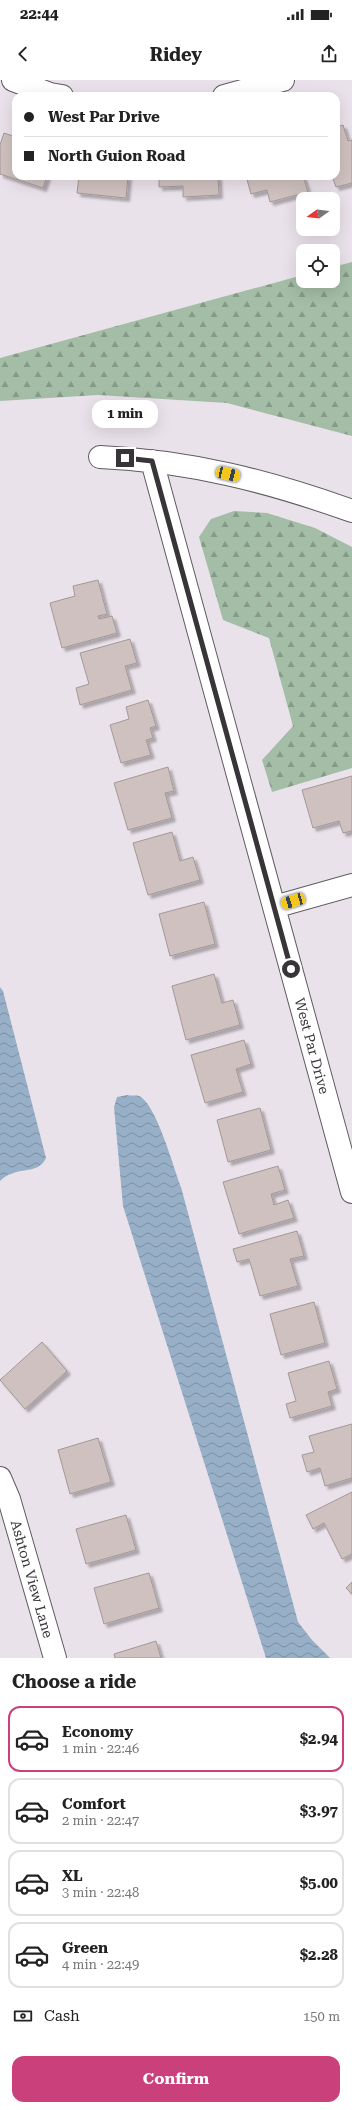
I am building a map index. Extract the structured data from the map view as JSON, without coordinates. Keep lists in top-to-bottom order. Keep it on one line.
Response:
{"streets":{"street":["West Par Drive","Ashton View Lane"]},"north":"left","page":{"status":"22:44","header":"Ridey","banner":["West Par Drive","North Guion Road"],"bubble":"1 min","heading":"Choose a ride","list":[{"name":"Economy","note":"1 min · 22:46","value":"$2.94"},{"name":"Comfort","note":"2 min · 22:47","value":"$3.97"},{"name":"XL","note":"3 min · 22:48","value":"$5.00"},{"name":"Green","note":"4 min · 22:49","value":"$2.28"}],"pay":["Cash","150 m"],"buttons":"Confirm"}}
